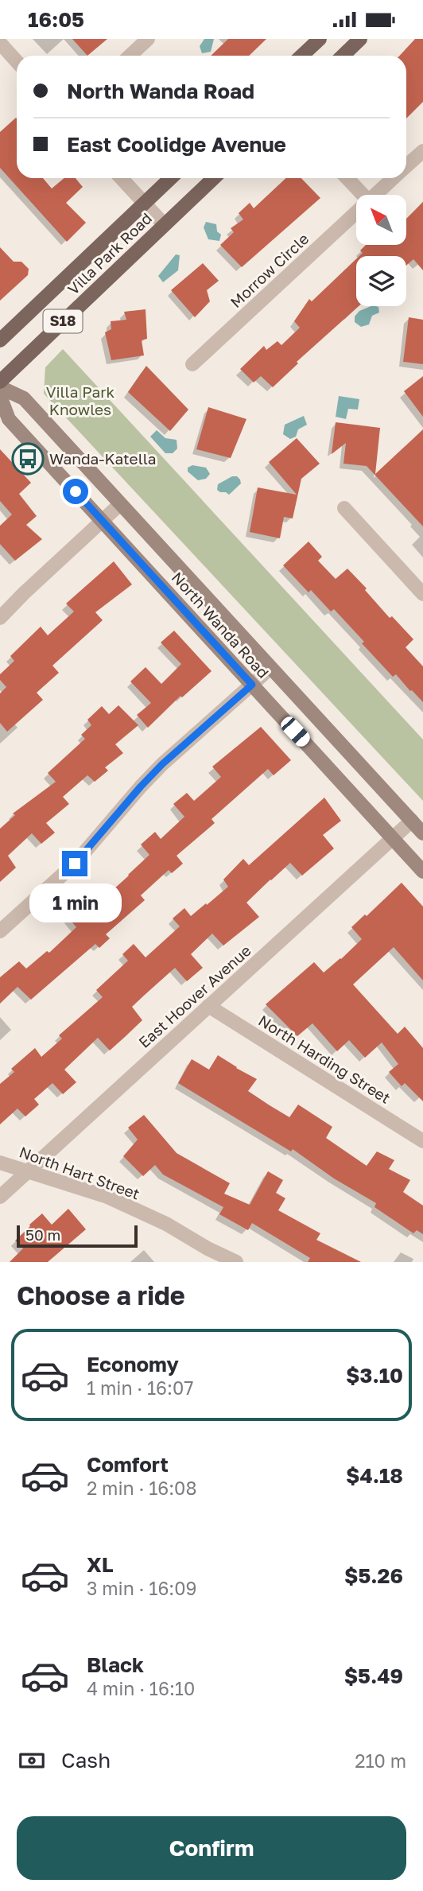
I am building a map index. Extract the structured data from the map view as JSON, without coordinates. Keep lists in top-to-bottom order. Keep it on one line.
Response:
{"streets":{"main road":["Villa Park Road","S18"],"street":["Morrow Circle","North Wanda Road","East Hoover Avenue","North Harding Street","North Hart Street"]},"crossings":[["North Wanda Road","East Hoover Avenue"],["East Hoover Avenue","North Harding Street"],["East Hoover Avenue","North Hart Street"]],"parks":["Villa Park Knowles"],"places":{"bus stop":["Wanda-Katella"]},"scale_bar":"50 m","north":"top left","page":{"status":"16:05","banner":["North Wanda Road","East Coolidge Avenue"],"bubble":"1 min","scale":"50 m","heading":"Choose a ride","list":[{"name":"Economy","note":"1 min · 16:07","value":"$3.10"},{"name":"Comfort","note":"2 min · 16:08","value":"$4.18"},{"name":"XL","note":"3 min · 16:09","value":"$5.26"},{"name":"Black","note":"4 min · 16:10","value":"$5.49"}],"pay":["Cash","210 m"],"buttons":"Confirm"}}
